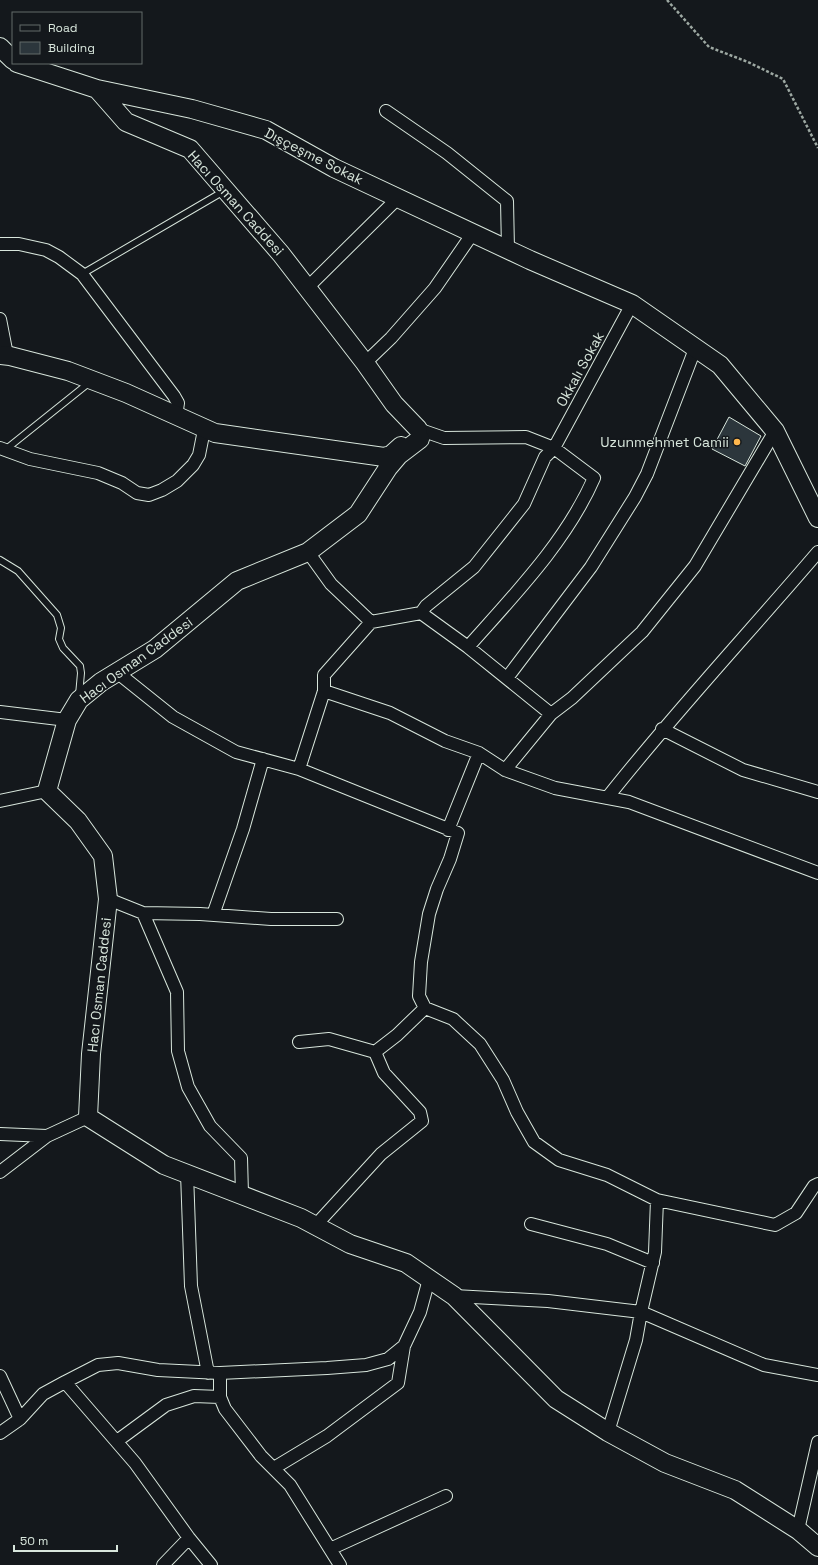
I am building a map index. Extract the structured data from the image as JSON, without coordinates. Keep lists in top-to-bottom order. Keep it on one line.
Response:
{"streets":{"street":["Dışçeşme Sokak","Hacı Osman Caddesi","Okkalı Sokak"]},"crossings":[["Dışçeşme Sokak","Hacı Osman Caddesi"],["Dışçeşme Sokak","Okkalı Sokak"],["Hacı Osman Caddesi","Okkalı Sokak"]],"places":["Uzunmehmet Camii"],"legend":["Road","Building"],"scale_bar":"50 m"}
